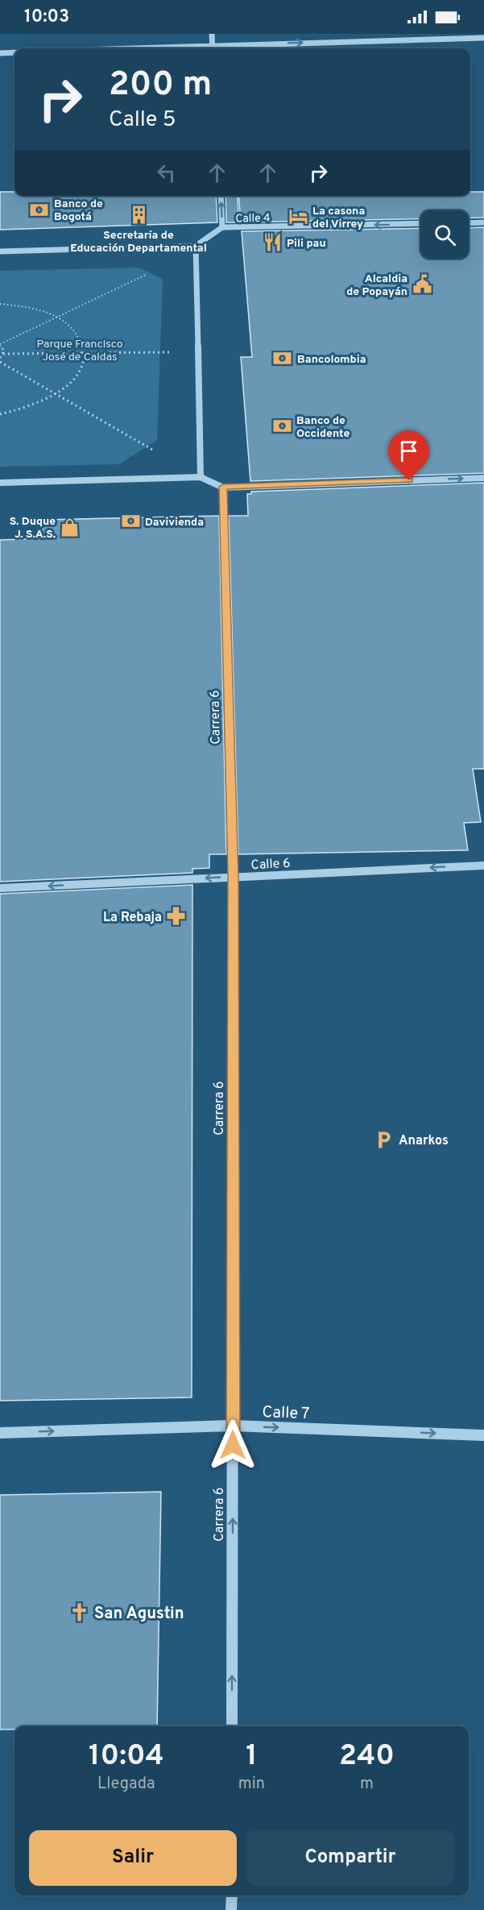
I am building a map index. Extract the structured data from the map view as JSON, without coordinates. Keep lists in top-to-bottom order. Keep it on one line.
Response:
{"streets":{"street":["Calle 4","Carrera 6","Calle 6","Calle 7"]},"crossings":[["Carrera 6","Calle 6"],["Carrera 6","Calle 7"]],"one_way":["Calle 4","Calle 6","Calle 7"],"parks":["Parque Francisco José de Caldas"],"places":{"bank":["Banco de Bogotá","Bancolombia","Banco de Occidente","Davivienda"],"building":["Secretaría de Educación Departamental"],"hotel":["La casona del Virrey"],"restaurant":["Pili pau"],"public building":["Alcaldia de Popayán"],"shop":["S. Duque J. S.A.S."],"pharmacy":["La Rebaja"],"parking":["Anarkos"],"church":["San Agustin"]},"page":{"status":"10:03","turn":["200 m","Calle 5"],"eta":["10:04","Llegada","1","min","240","m"],"buttons":["Salir","Compartir"]}}
